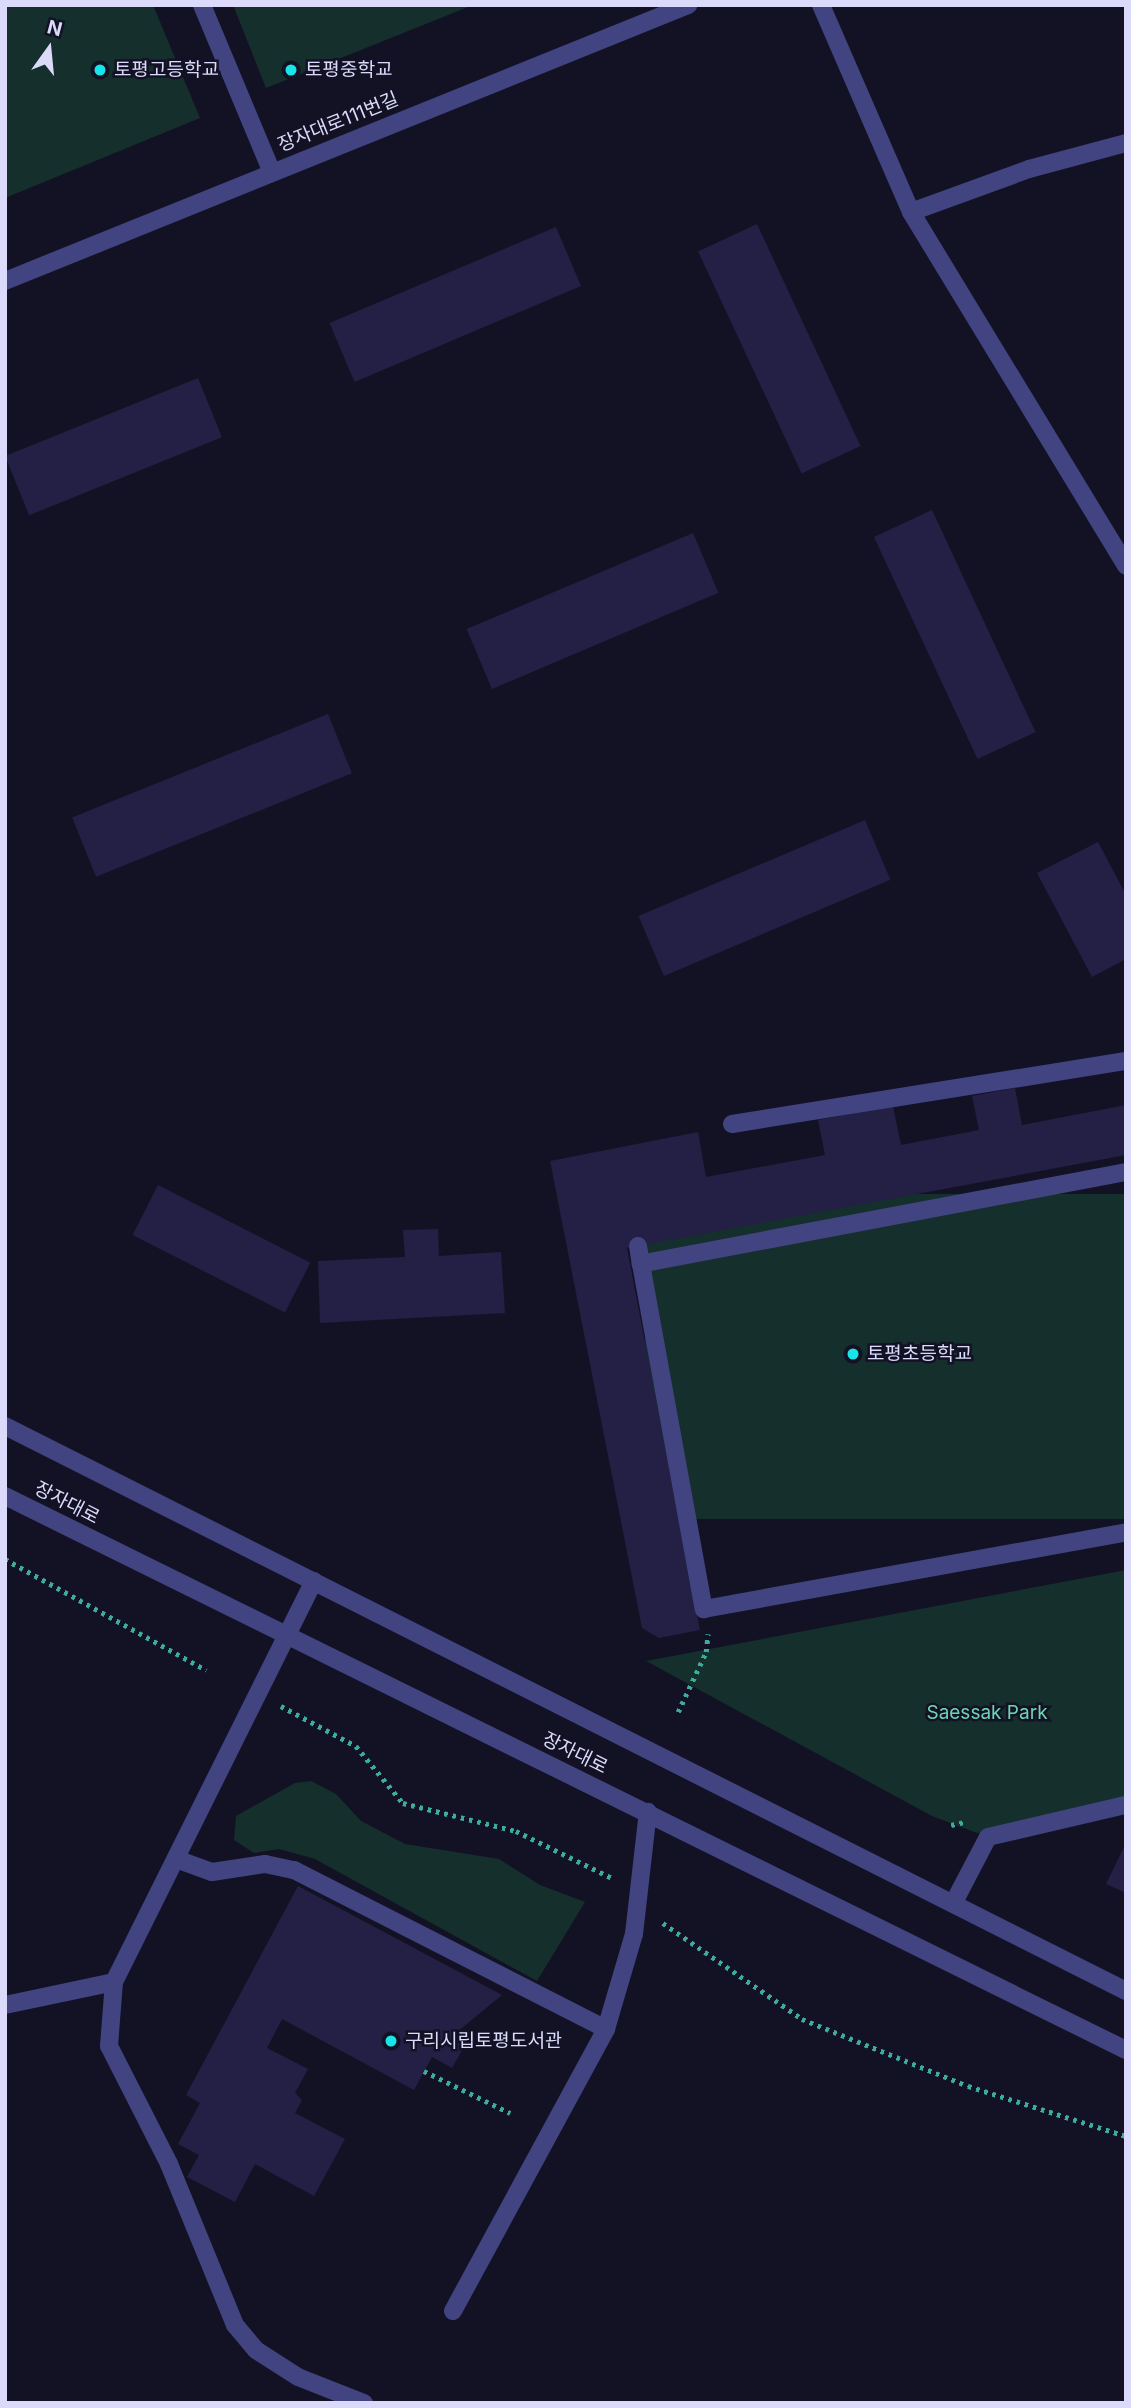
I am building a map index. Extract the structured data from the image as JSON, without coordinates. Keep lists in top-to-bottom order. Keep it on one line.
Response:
{"streets":{"street":["장자대로111번길","장자대로"]},"parks":["Saessak Park"],"places":["토평고등학교","토평중학교","토평초등학교","구리시립토평도서관"],"north":"top"}
